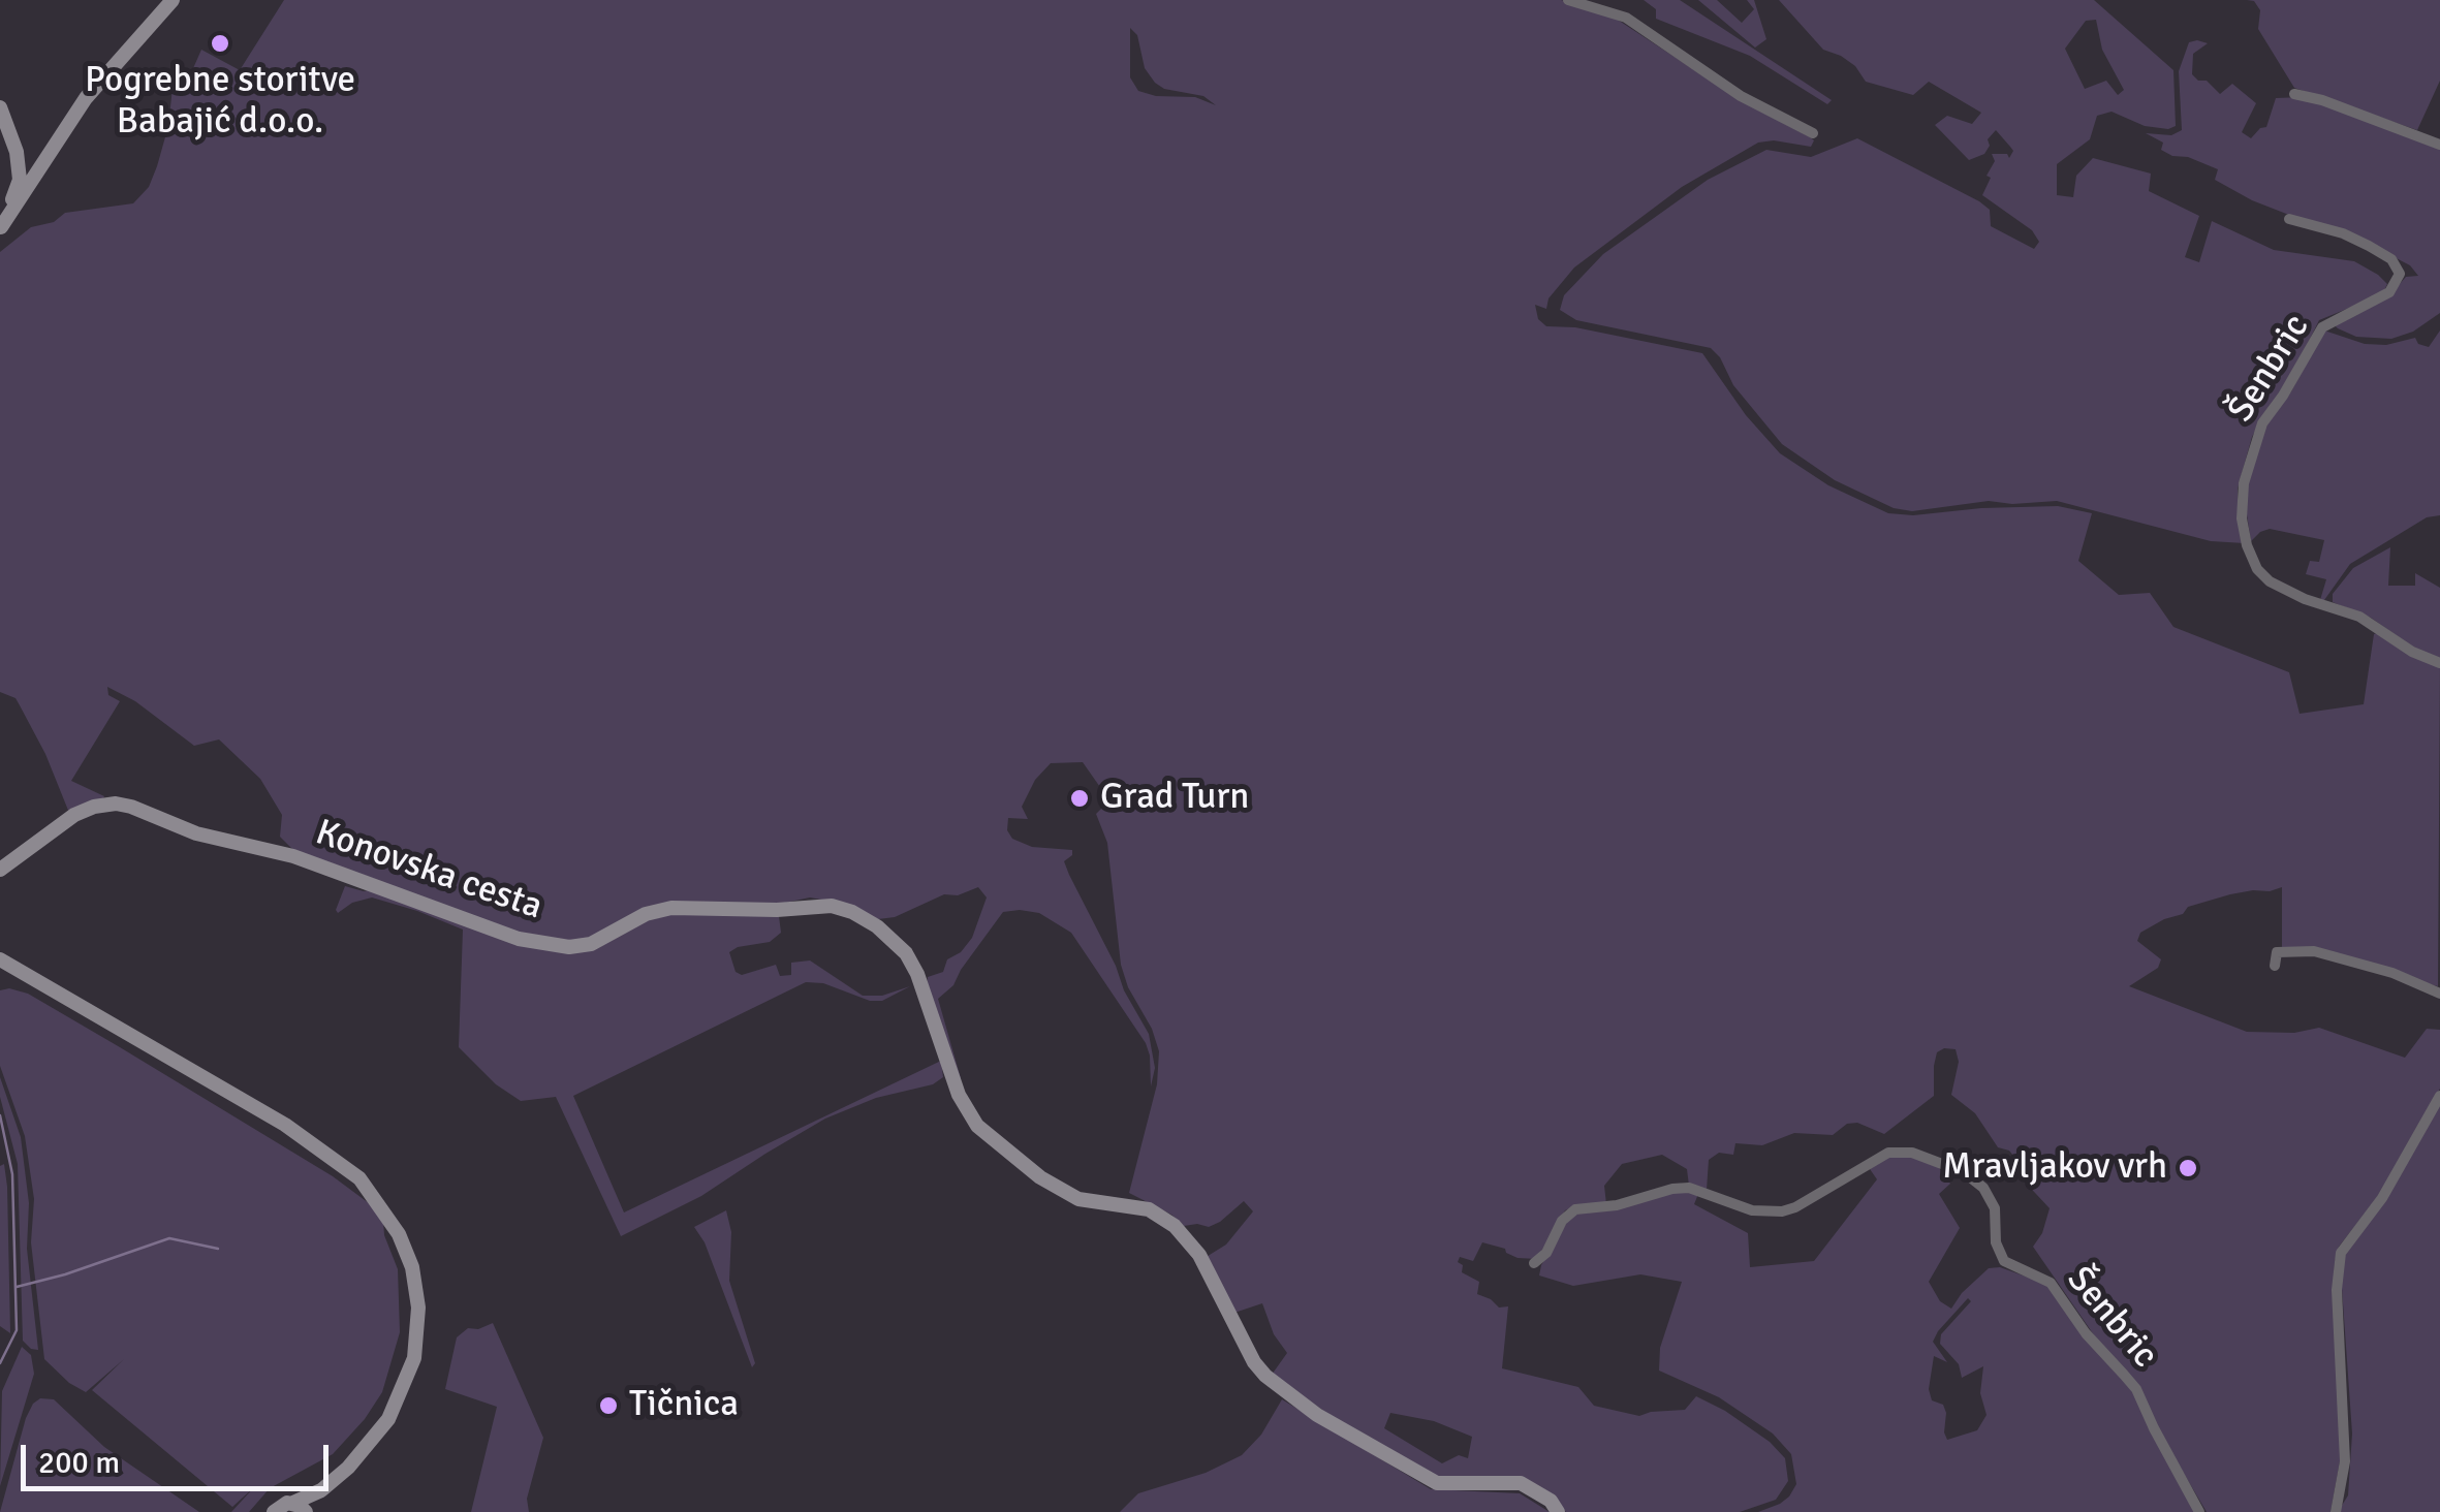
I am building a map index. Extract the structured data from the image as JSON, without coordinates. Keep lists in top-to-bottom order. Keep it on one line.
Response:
{"streets":{"street":["Šenbric","Konovska cesta"]},"places":["Pogrebne storitve Babajić d.o.o.","Grad Turn","Mravljakov vrh","Tičnica"],"scale_bar":"200 m"}
